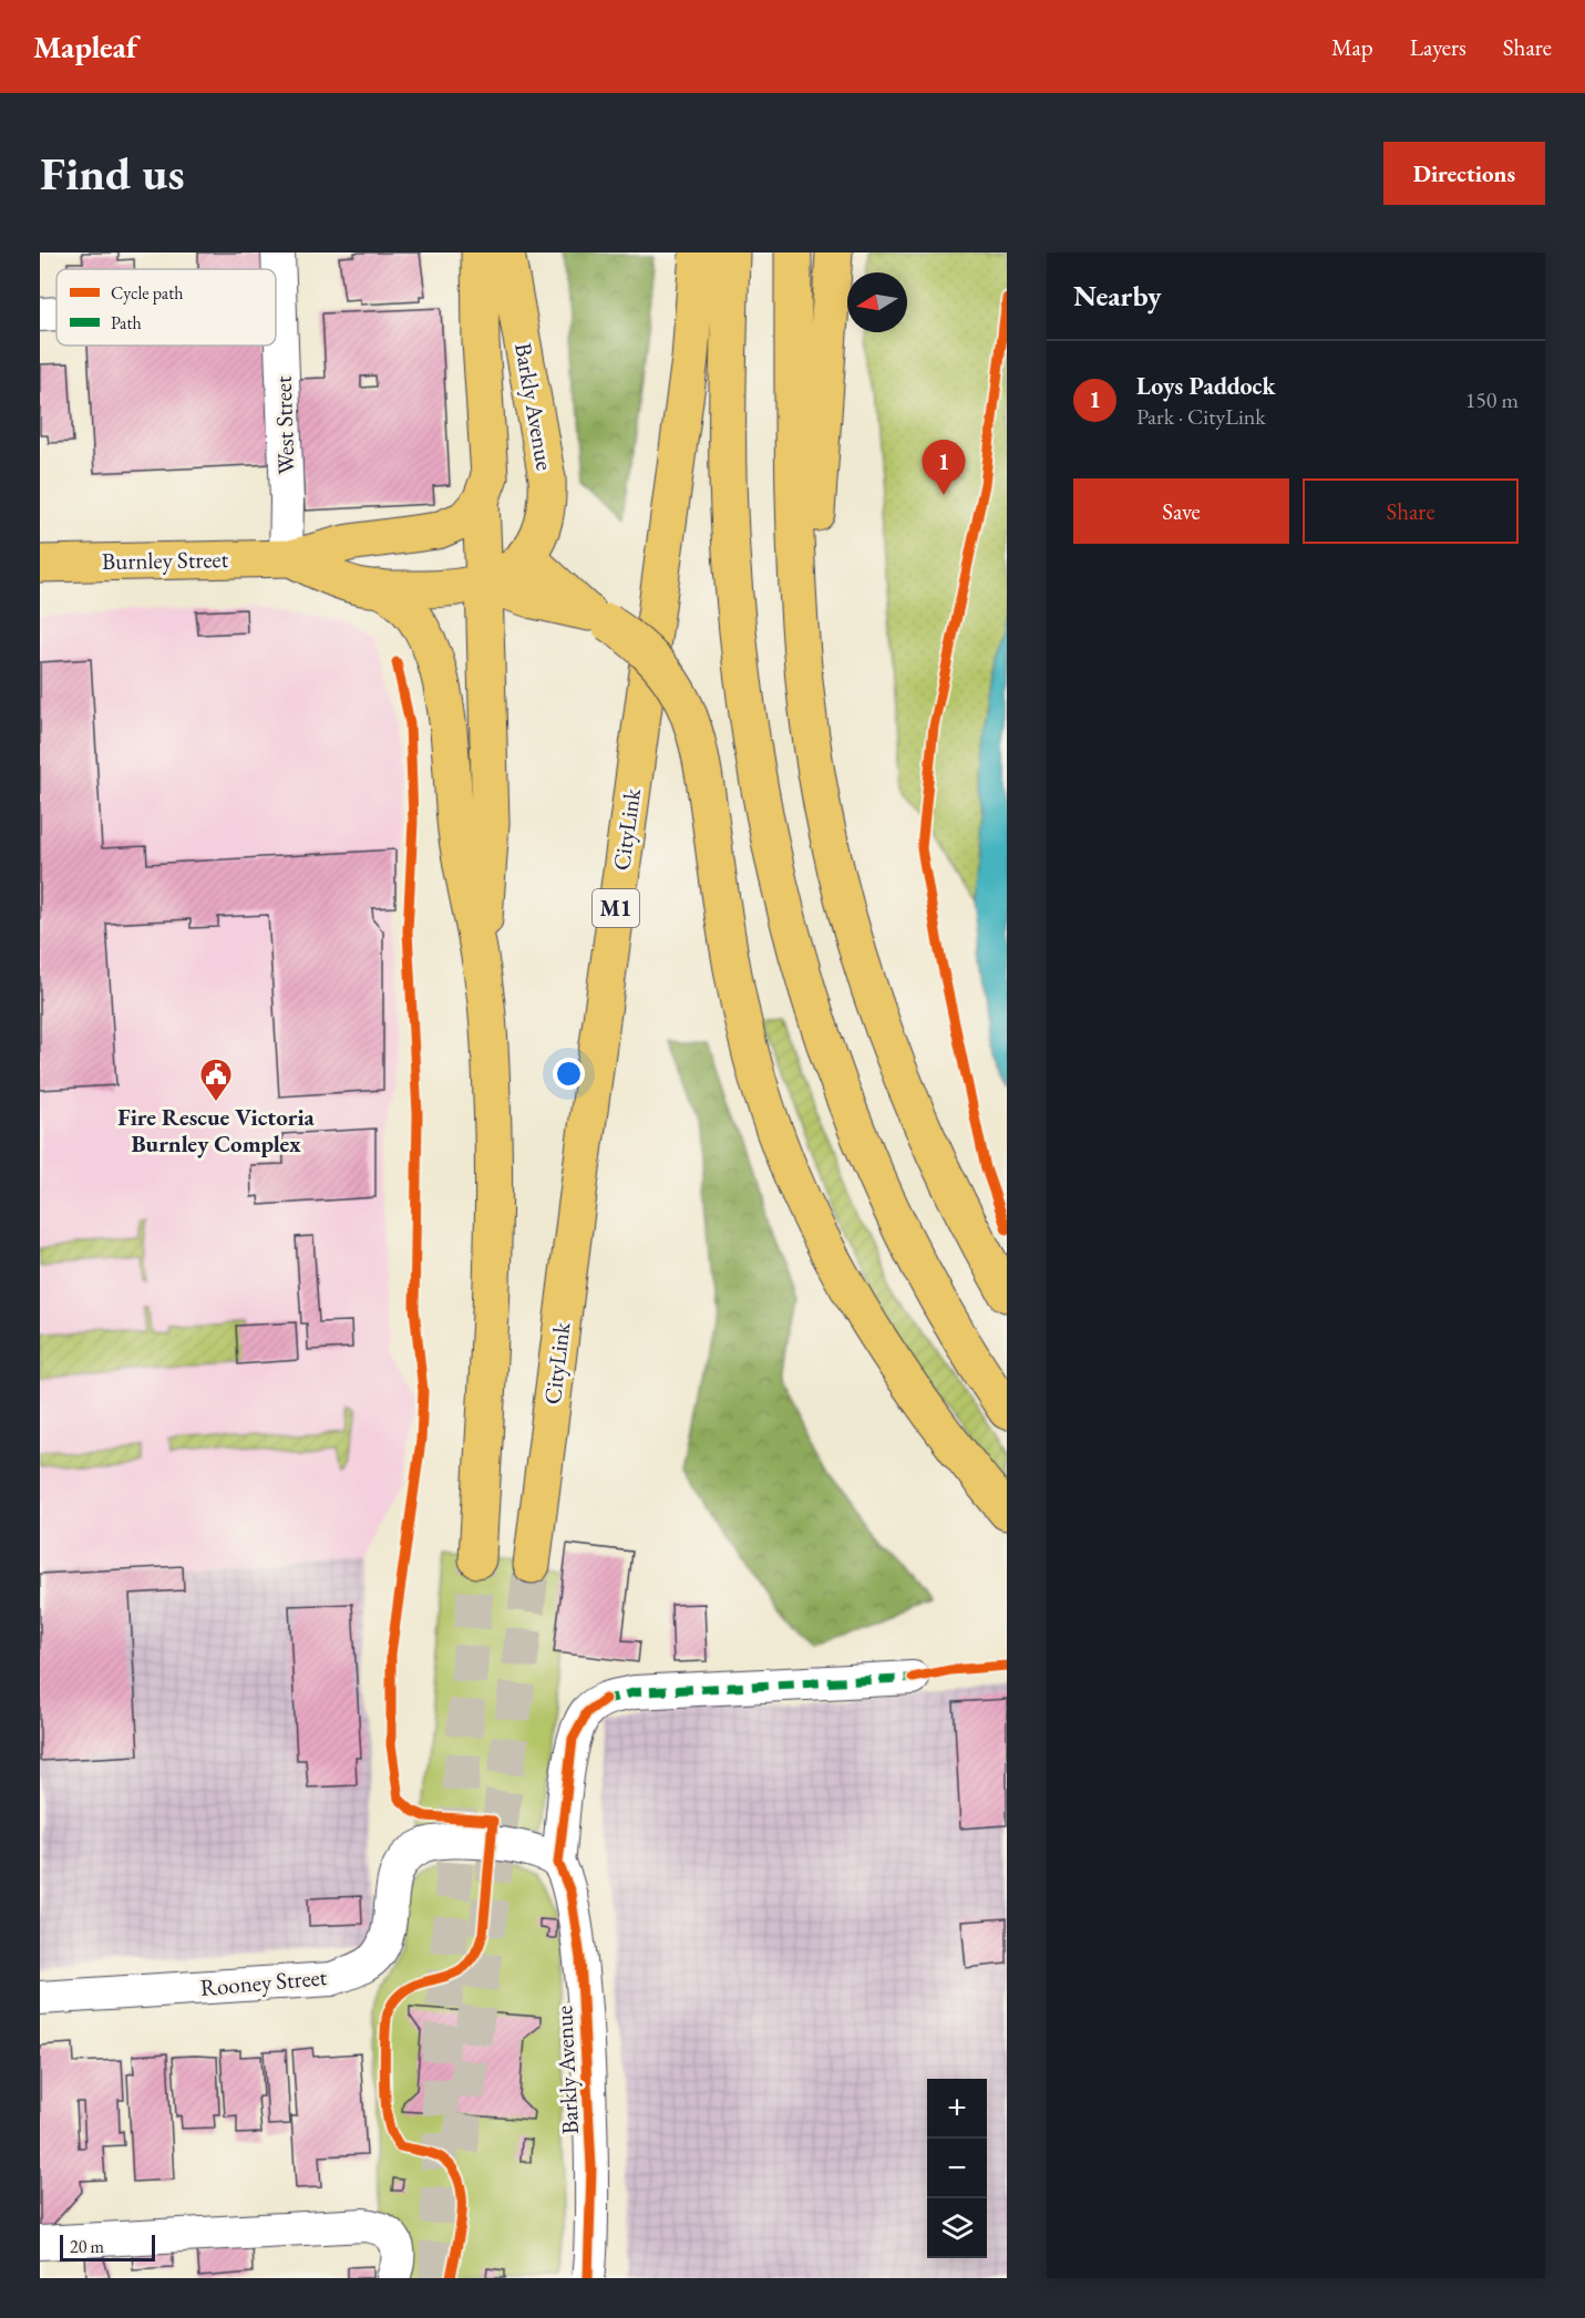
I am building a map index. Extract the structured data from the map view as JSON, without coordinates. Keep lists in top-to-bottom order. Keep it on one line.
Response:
{"streets":{"main road":["Barkly Avenue","Burnley Street","CityLink","M1"],"street":["West Street","Rooney Street"]},"crossings":[["Barkly Avenue","Burnley Street"],["Barkly Avenue","Rooney Street"],["West Street","Burnley Street"]],"places":{"public building":["Fire Rescue Victoria Burnley Complex"]},"legend":["Cycle path","Path"],"scale_bar":"20 m","north":"left","page":{"header":"Mapleaf","nav":["Map","Layers","Share"],"buttons":["Directions",["Save","Share"]],"title":"Find us","heading":"Nearby","list":[{"mark":"1","name":"Loys Paddock","note":"Park · CityLink","value":"150 m"}],"pins":"1","map_buttons":["+","−"],"scale":"20 m"}}
